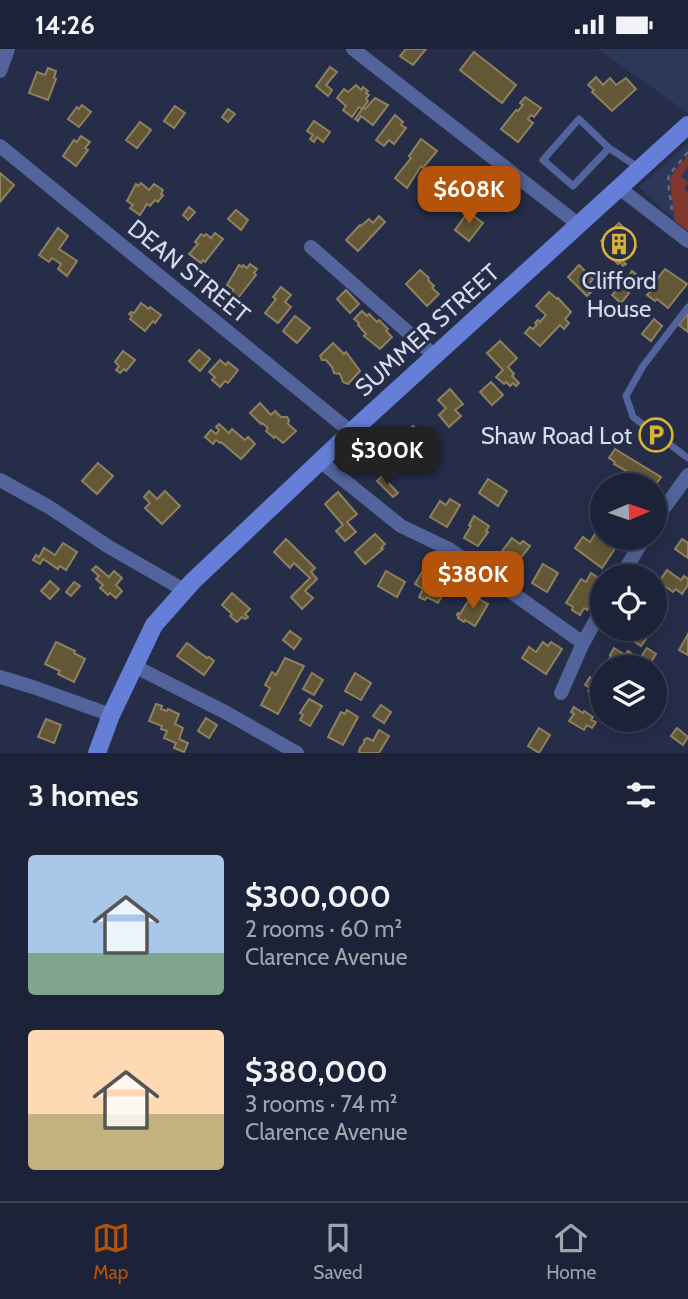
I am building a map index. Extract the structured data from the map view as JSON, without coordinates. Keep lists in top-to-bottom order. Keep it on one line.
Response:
{"streets":{"main road":["SUMMER STREET"],"street":["DEAN STREET"]},"crossings":[["DEAN STREET","SUMMER STREET"]],"places":{"building":["Clifford House"],"parking":["Shaw Road Lot"]},"north":"right","page":{"status":"14:26","price":["$608K","$300K","$380K"],"heading":"3 homes","list":[{"name":"$300,000","note":"2 rooms · 60 m² · Clarence Avenue"},{"name":"$380,000","note":"3 rooms · 74 m² · Clarence Avenue"}],"tabs":["Map","Saved","Home"]}}
